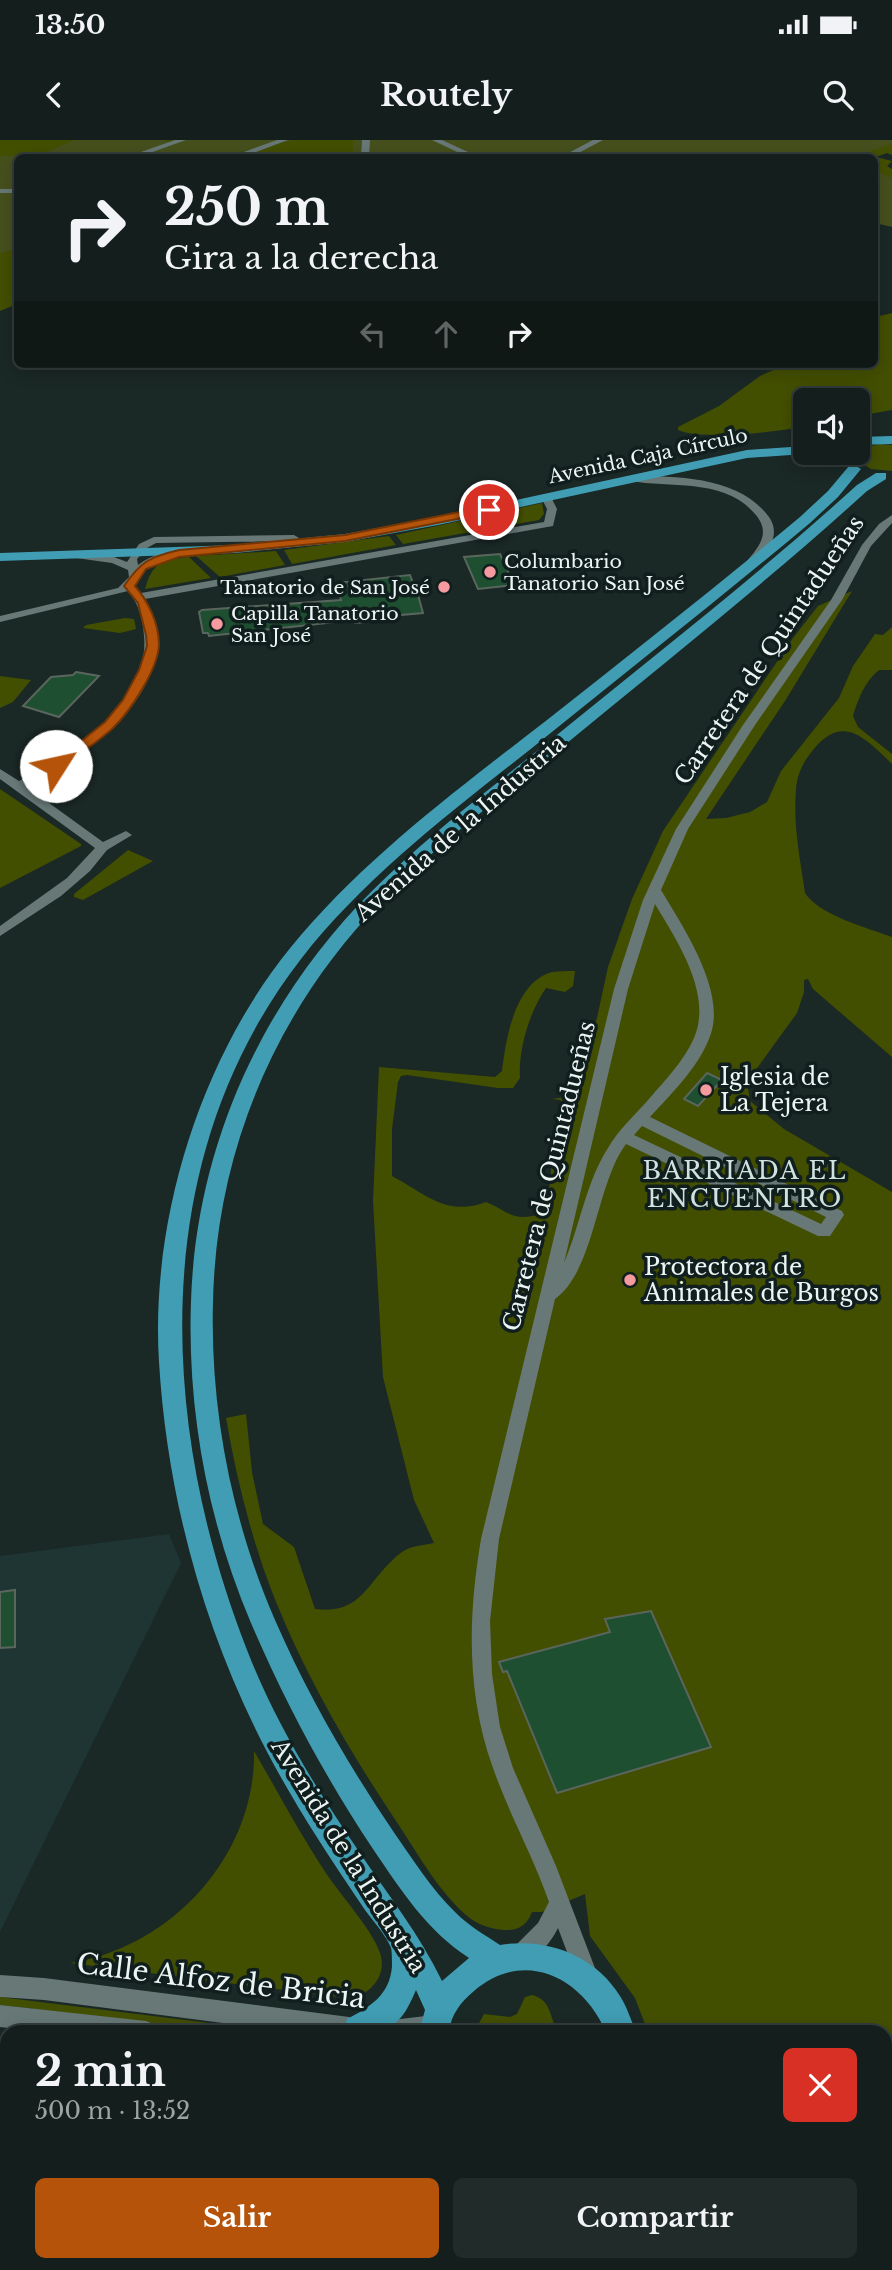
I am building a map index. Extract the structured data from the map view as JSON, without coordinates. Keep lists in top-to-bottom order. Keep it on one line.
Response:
{"streets":{"main road":["Avenida Caja Círculo","Avenida de la Industria"],"street":["Carretera de Quintadueñas","Calle Alfoz de Bricia"]},"crossings":[["Avenida Caja Círculo","Avenida de la Industria"]],"districts":["BARRIADA EL ENCUENTRO"],"places":["Columbario Tanatorio San José","Tanatorio de San José","Capilla Tanatorio San José","Iglesia de La Tejera","Protectora de Animales de Burgos"],"page":{"status":"13:50","header":"Routely","turn":["250 m","Gira a la derecha"],"heading":["2 min","500 m · 13:52"],"buttons":["Salir","Compartir"]}}
